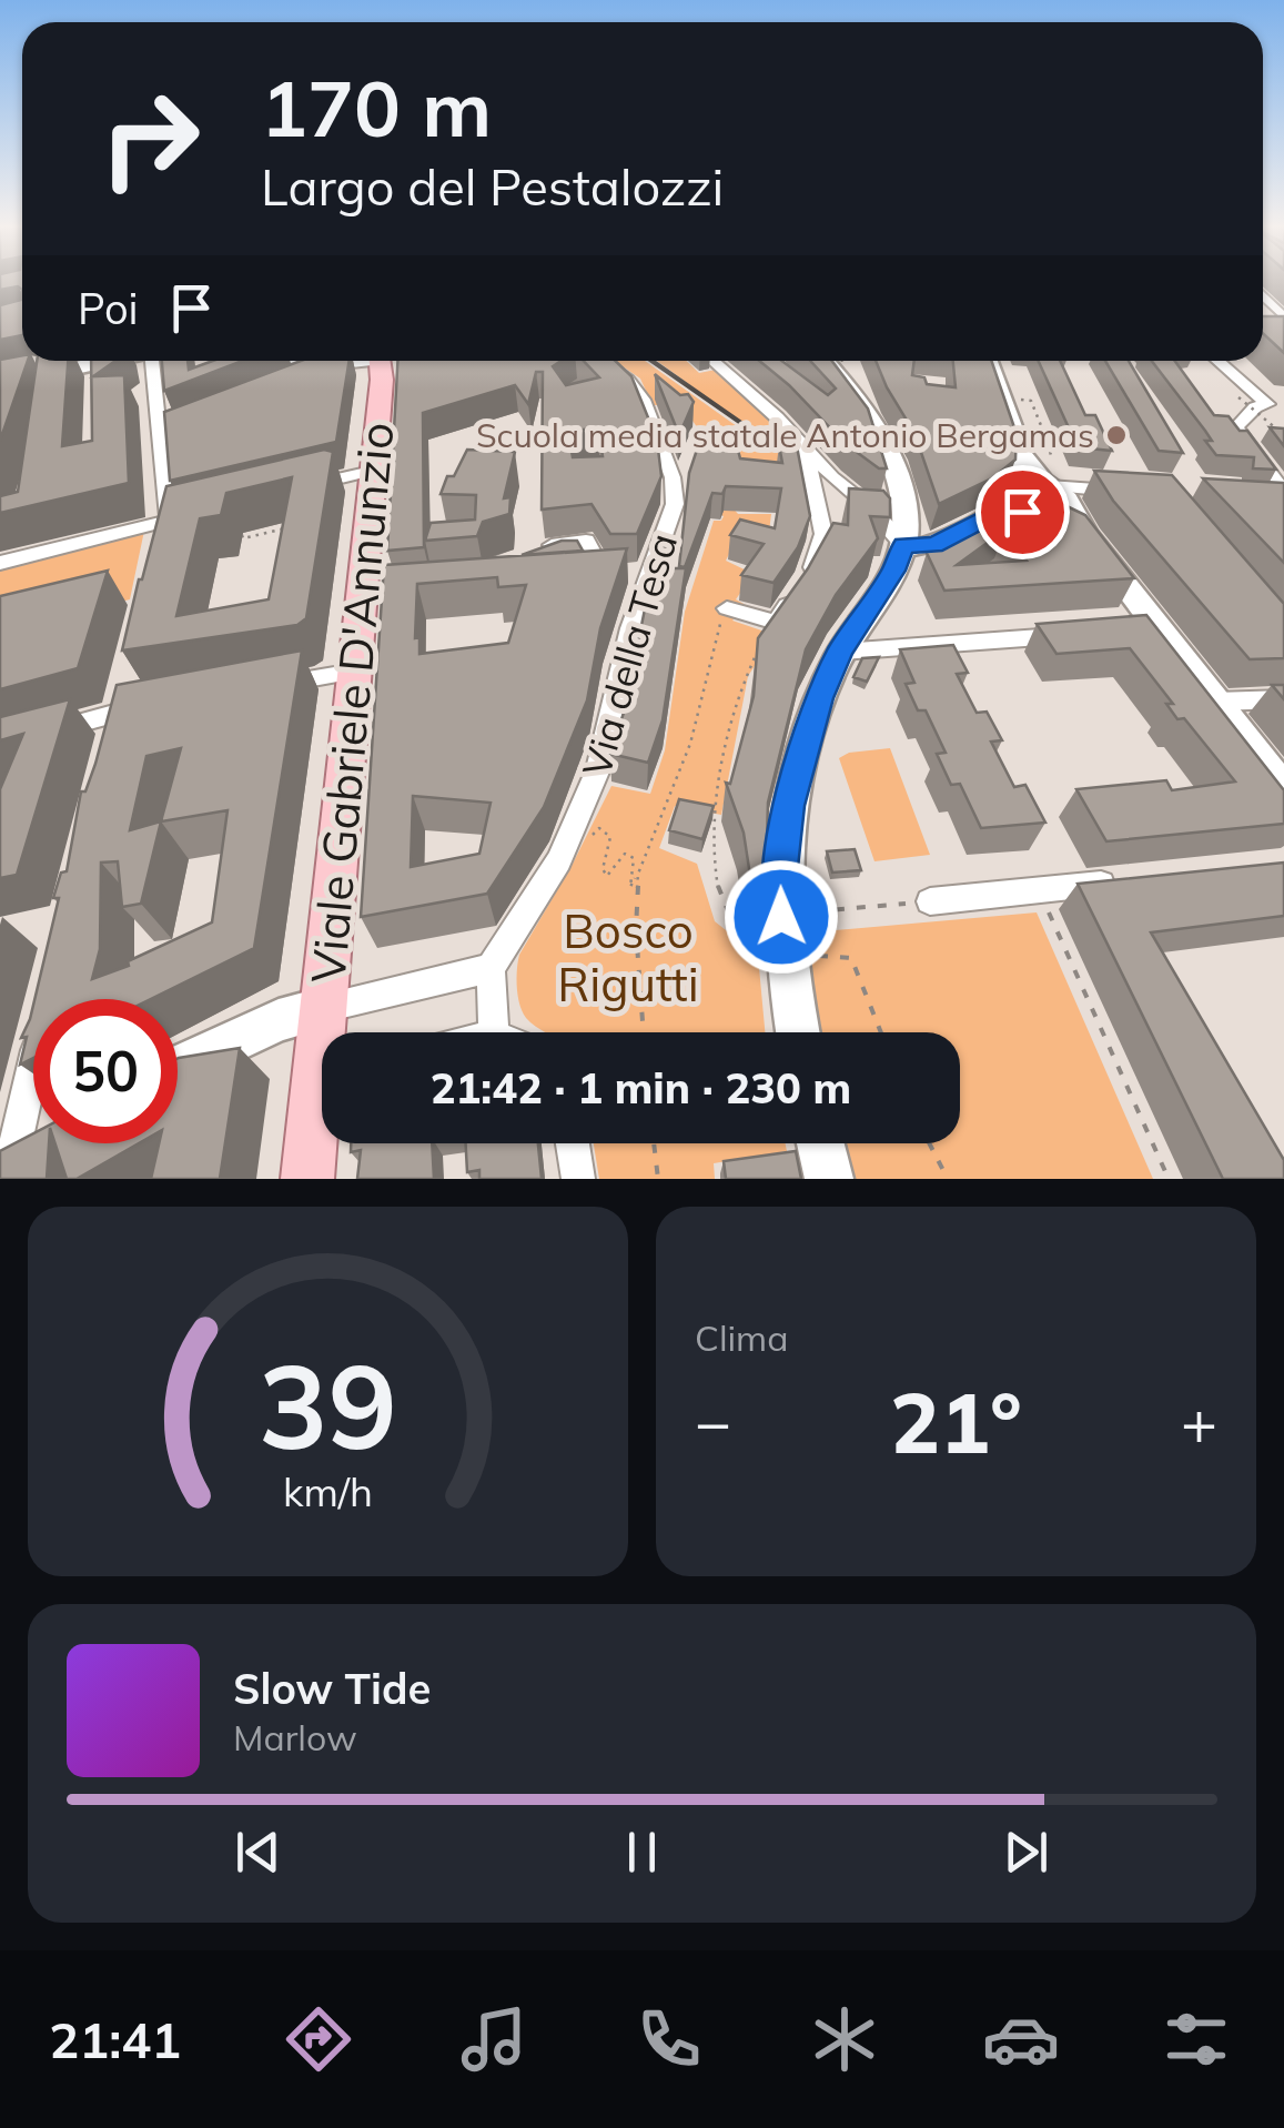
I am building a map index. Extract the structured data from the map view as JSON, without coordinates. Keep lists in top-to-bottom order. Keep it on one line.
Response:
{"streets":{"main road":["Viale Gabriele D'Annunzio"],"street":["Via della Tesa"]},"parks":["Bosco Rigutti"],"places":["Scuola media statale Antonio Bergamas"],"page":{"turn":["170 m","Largo del Pestalozzi"],"then":"Poi","limit":"50","trip":"21:42 · 1 min · 230 m","tile":"Clima","heat":["−","21°","+"],"song":["Slow Tide","Marlow"],"tabs":"21:41","gauge":["39","km/h"]}}
